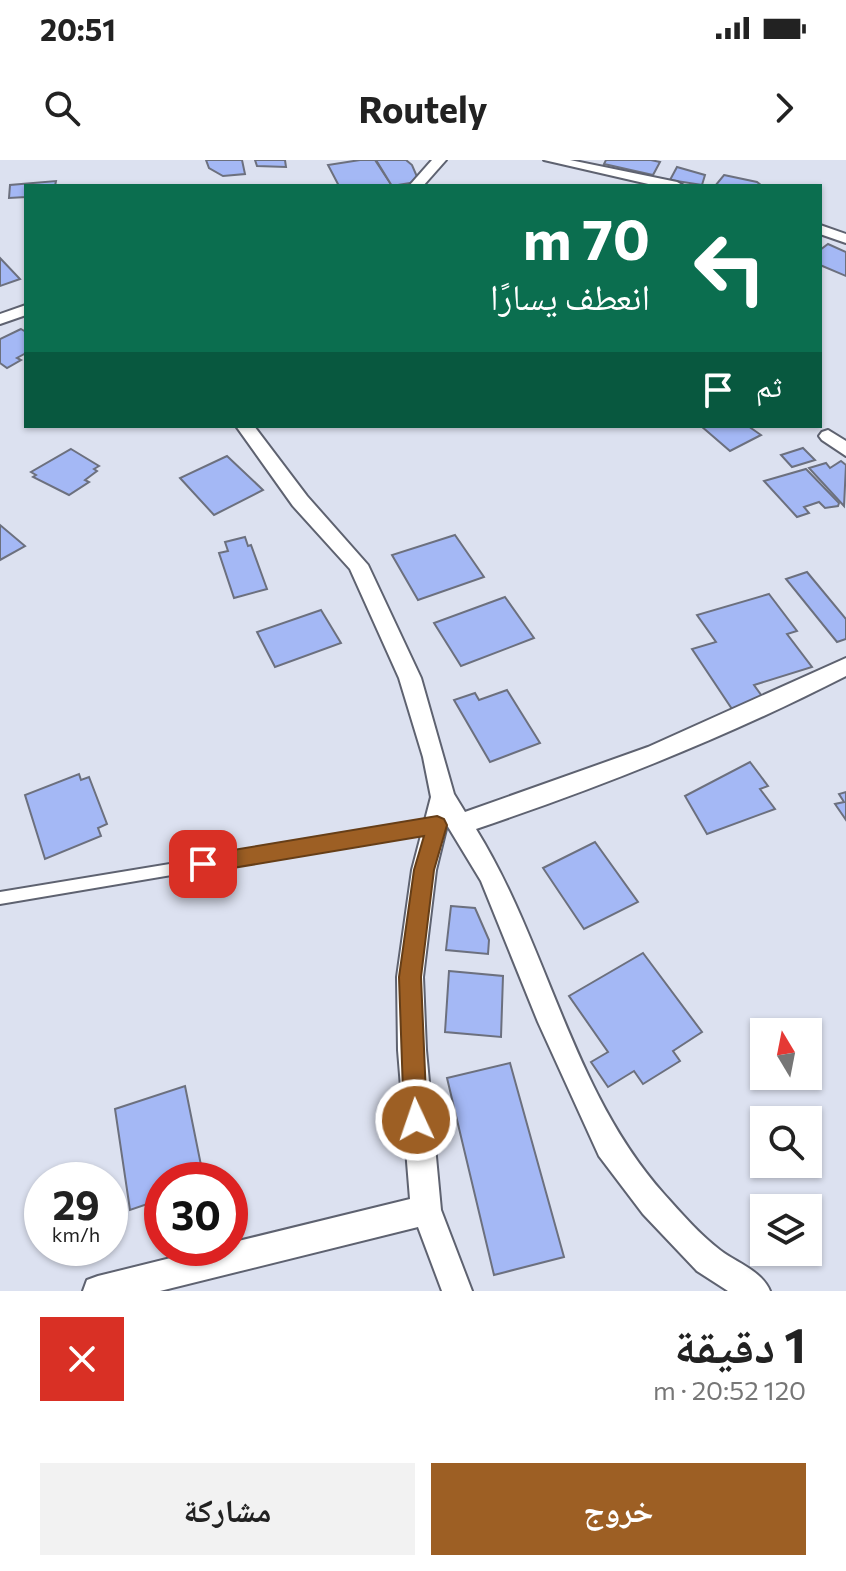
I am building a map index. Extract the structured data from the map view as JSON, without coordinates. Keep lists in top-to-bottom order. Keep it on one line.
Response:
{"north":"top","page":{"status":"20:51","header":"Routely","turn":["70 m","انعطف يسارًا"],"then":"ثم","speed":"29 km/h","limit":"30","heading":["1 دقيقة","120 m · 20:52"],"buttons":["خروج","مشاركة"]}}
